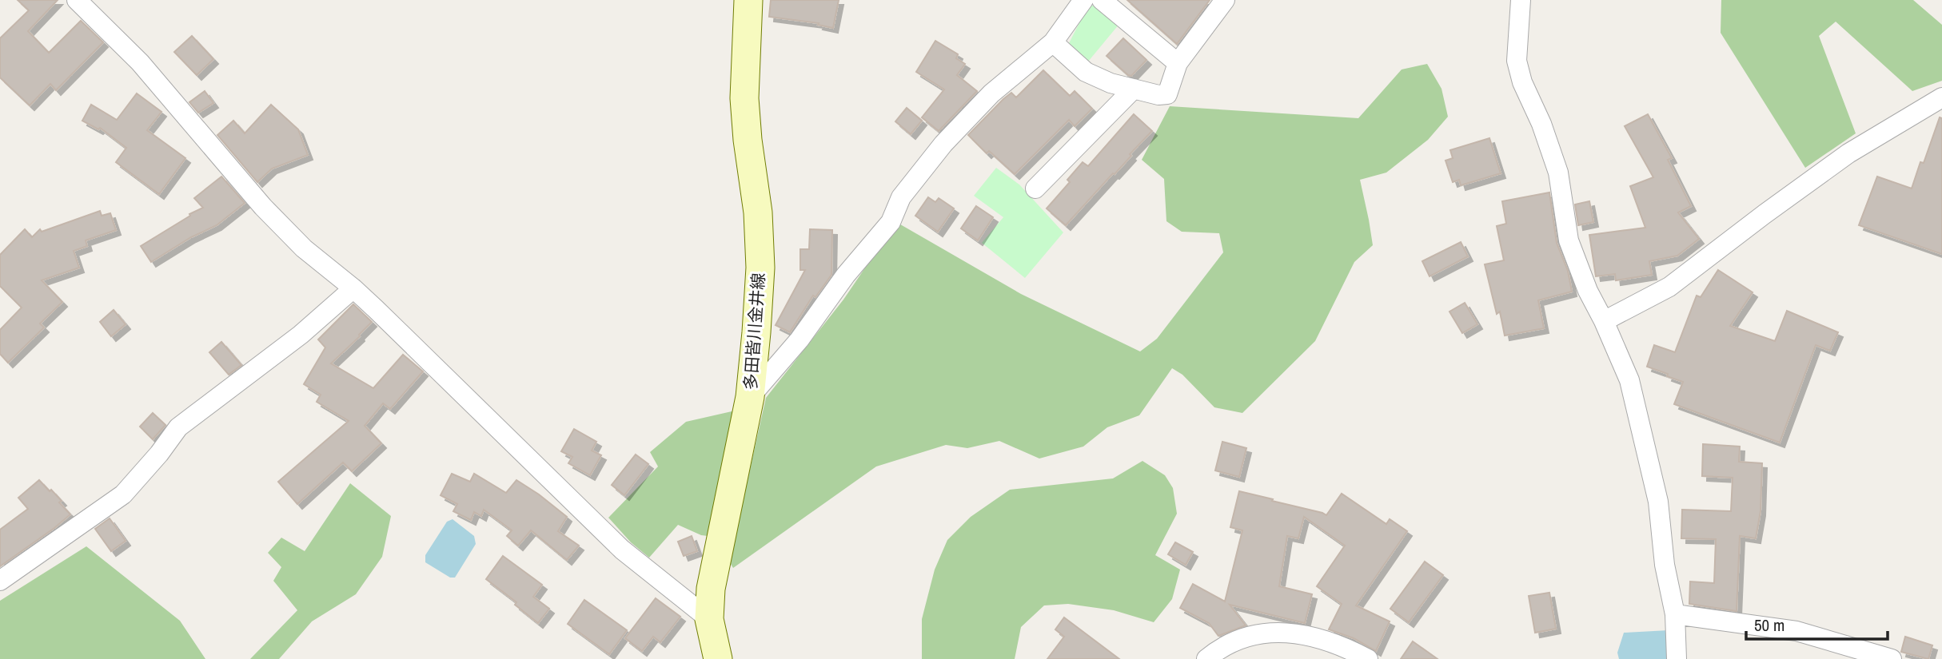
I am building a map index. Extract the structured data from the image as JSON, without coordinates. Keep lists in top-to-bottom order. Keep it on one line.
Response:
{"streets":{"main road":["多田皆川金井線"]},"scale_bar":"50 m"}
